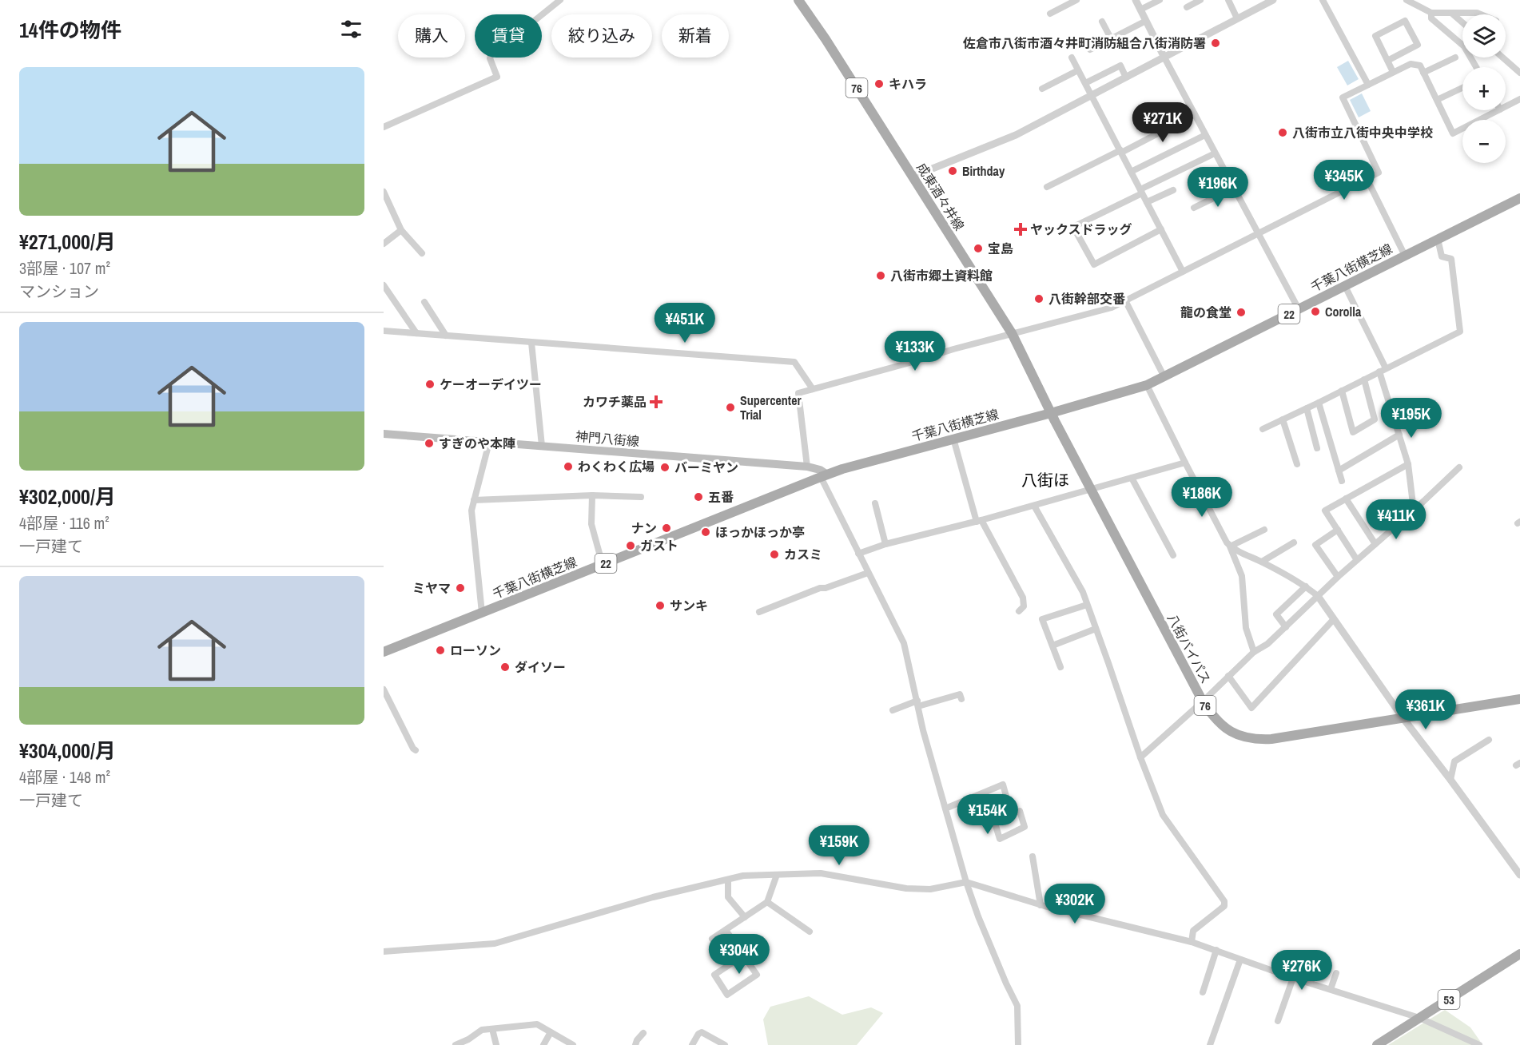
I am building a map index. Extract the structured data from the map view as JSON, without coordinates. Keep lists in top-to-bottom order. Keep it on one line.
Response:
{"streets":{"main road":["76","成東酒々井線","千葉八街横芝線","22","神門八街線","八街バイパス","53"]},"crossings":[["成東酒々井線","千葉八街横芝線"],["成東酒々井線","八街バイパス"],["千葉八街横芝線","神門八街線"],["千葉八街横芝線","八街バイパス"]],"districts":["八街ほ"],"places":{"other":["佐倉市八街市酒々井町消防組合八街消防署","キハラ","八街市立八街中央中学校","Birthday","宝島","八街市郷土資料館","八街幹部交番","Corolla","龍の食堂","ケーオーデイツー","Supercenter Trial","すぎのや本陣","わくわく広場","バーミヤン","五番","ナン","ほっかほっか亭","ガスト","カスミ","ミヤマ","サンキ","ローソン","ダイソー"],"health":["ヤックスドラッグ","カワチ薬品"]},"page":{"heading":"14件の物件","map_buttons":["+","−"],"chip":["購入","賃貸","絞り込み","新着"],"list":[{"name":"¥271,000/月","note":"3部屋 · 107 m² · マンション"},{"name":"¥302,000/月","note":"4部屋 · 116 m² · 一戸建て"},{"name":"¥304,000/月","note":"4部屋 · 148 m² · 一戸建て"}],"price":["¥271K","¥345K","¥196K","¥451K","¥133K","¥195K","¥186K","¥411K","¥361K","¥154K","¥159K","¥302K","¥304K","¥276K"]}}
